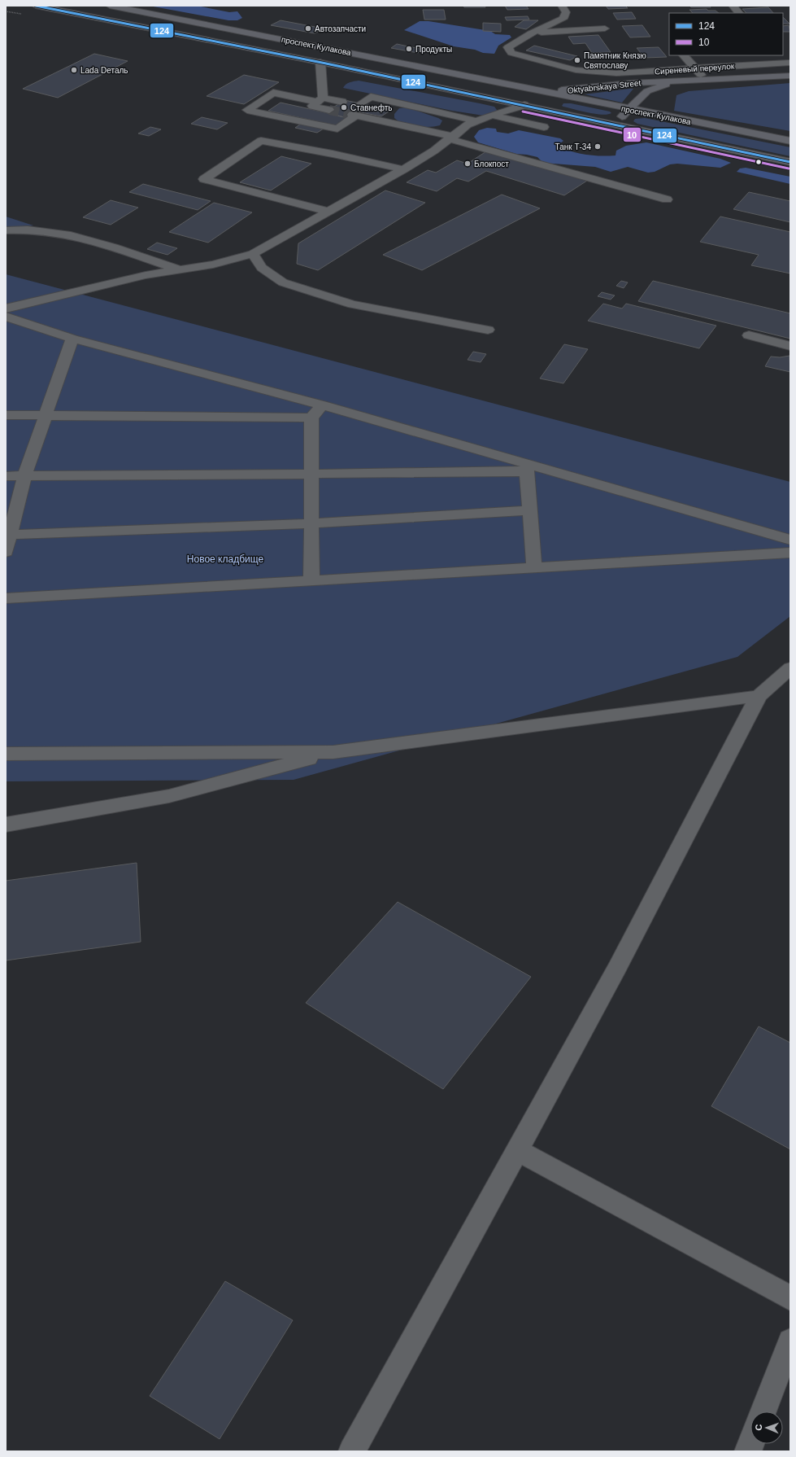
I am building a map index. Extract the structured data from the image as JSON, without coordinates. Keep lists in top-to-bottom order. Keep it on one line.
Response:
{"streets":{"main road":["проспект Кулакова","Oktyabrskaya Street"],"street":["Сиреневый переулок"]},"crossings":[["проспект Кулакова","Oktyabrskaya Street"]],"parks":["Новое кладбище"],"places":["Автозапчасти","Продукты","Памятник Князю Святославу","Lada Dеталь","Ставнефть","Танк Т-34","Блокпост"],"lines":["transit line 124","transit line 10"],"legend":["124","10"],"north":"left"}
